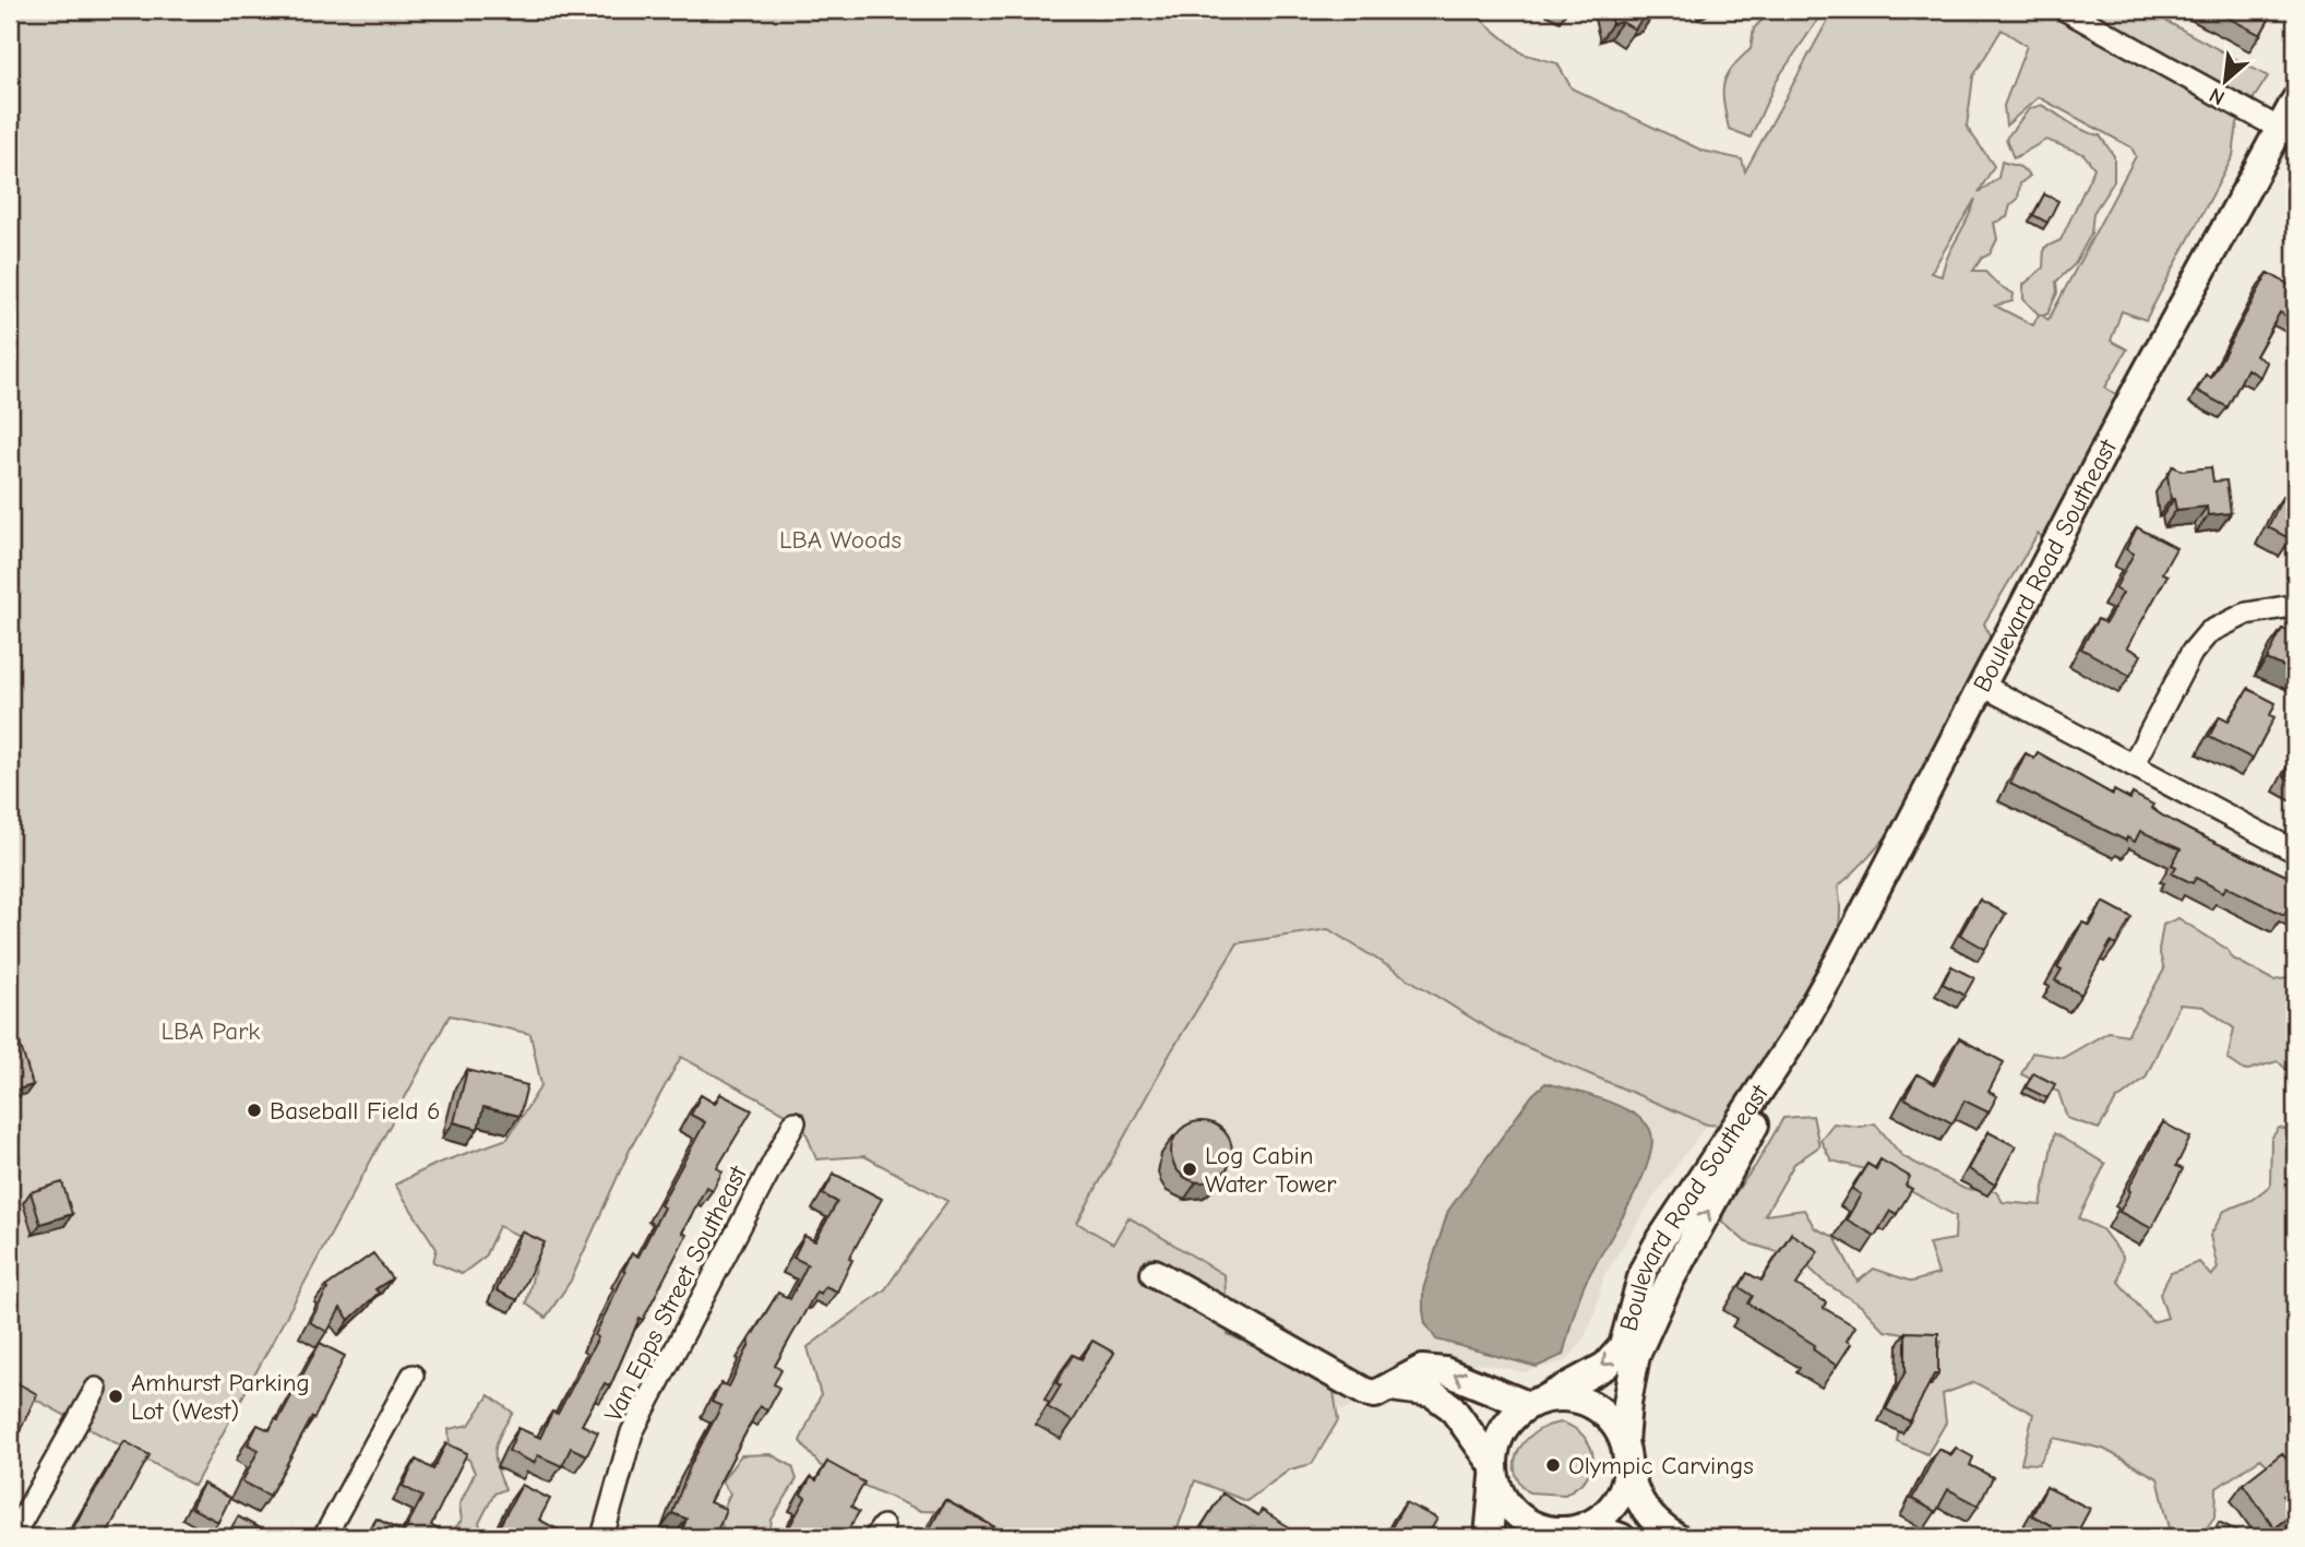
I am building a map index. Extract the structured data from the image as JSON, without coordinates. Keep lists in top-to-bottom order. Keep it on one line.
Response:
{"streets":{"street":["Boulevard Road Southeast","Van Epps Street Southeast"]},"parks":["LBA Woods","LBA Park"],"places":["Baseball Field 6","Log Cabin Water Tower","Amhurst Parking Lot (West)","Olympic Carvings"],"north":"bottom left"}
